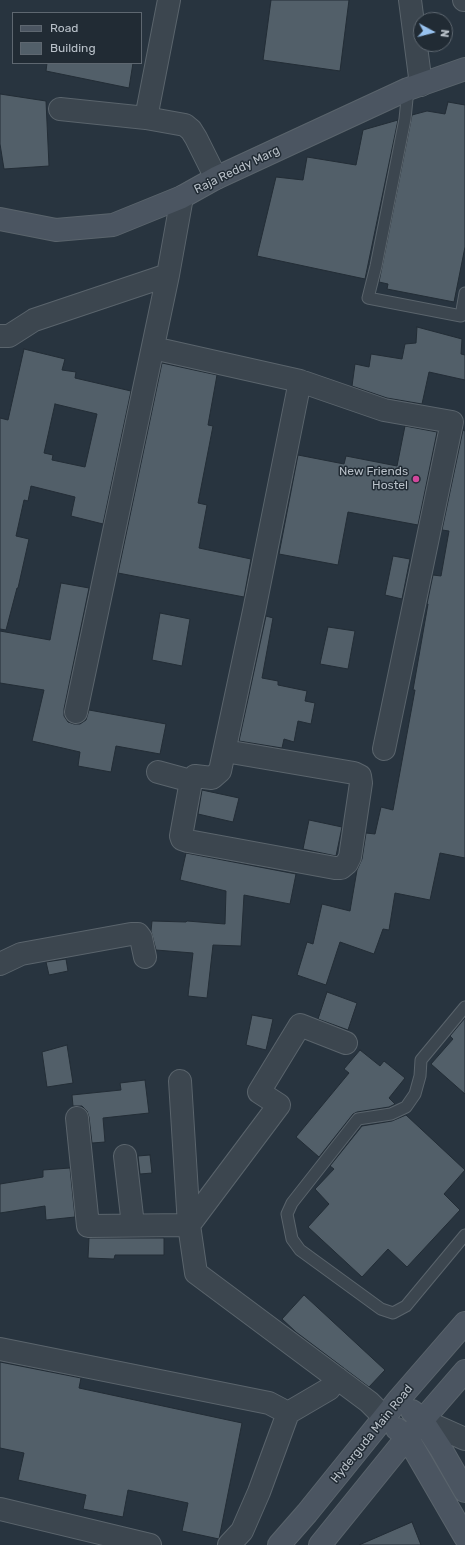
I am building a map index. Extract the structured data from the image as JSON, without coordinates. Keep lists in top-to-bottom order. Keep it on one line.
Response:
{"streets":{"street":["Raja Reddy Marg","Hyderguda Main Road"]},"places":["New Friends Hostel"],"legend":["Road","Building"],"north":"right"}
